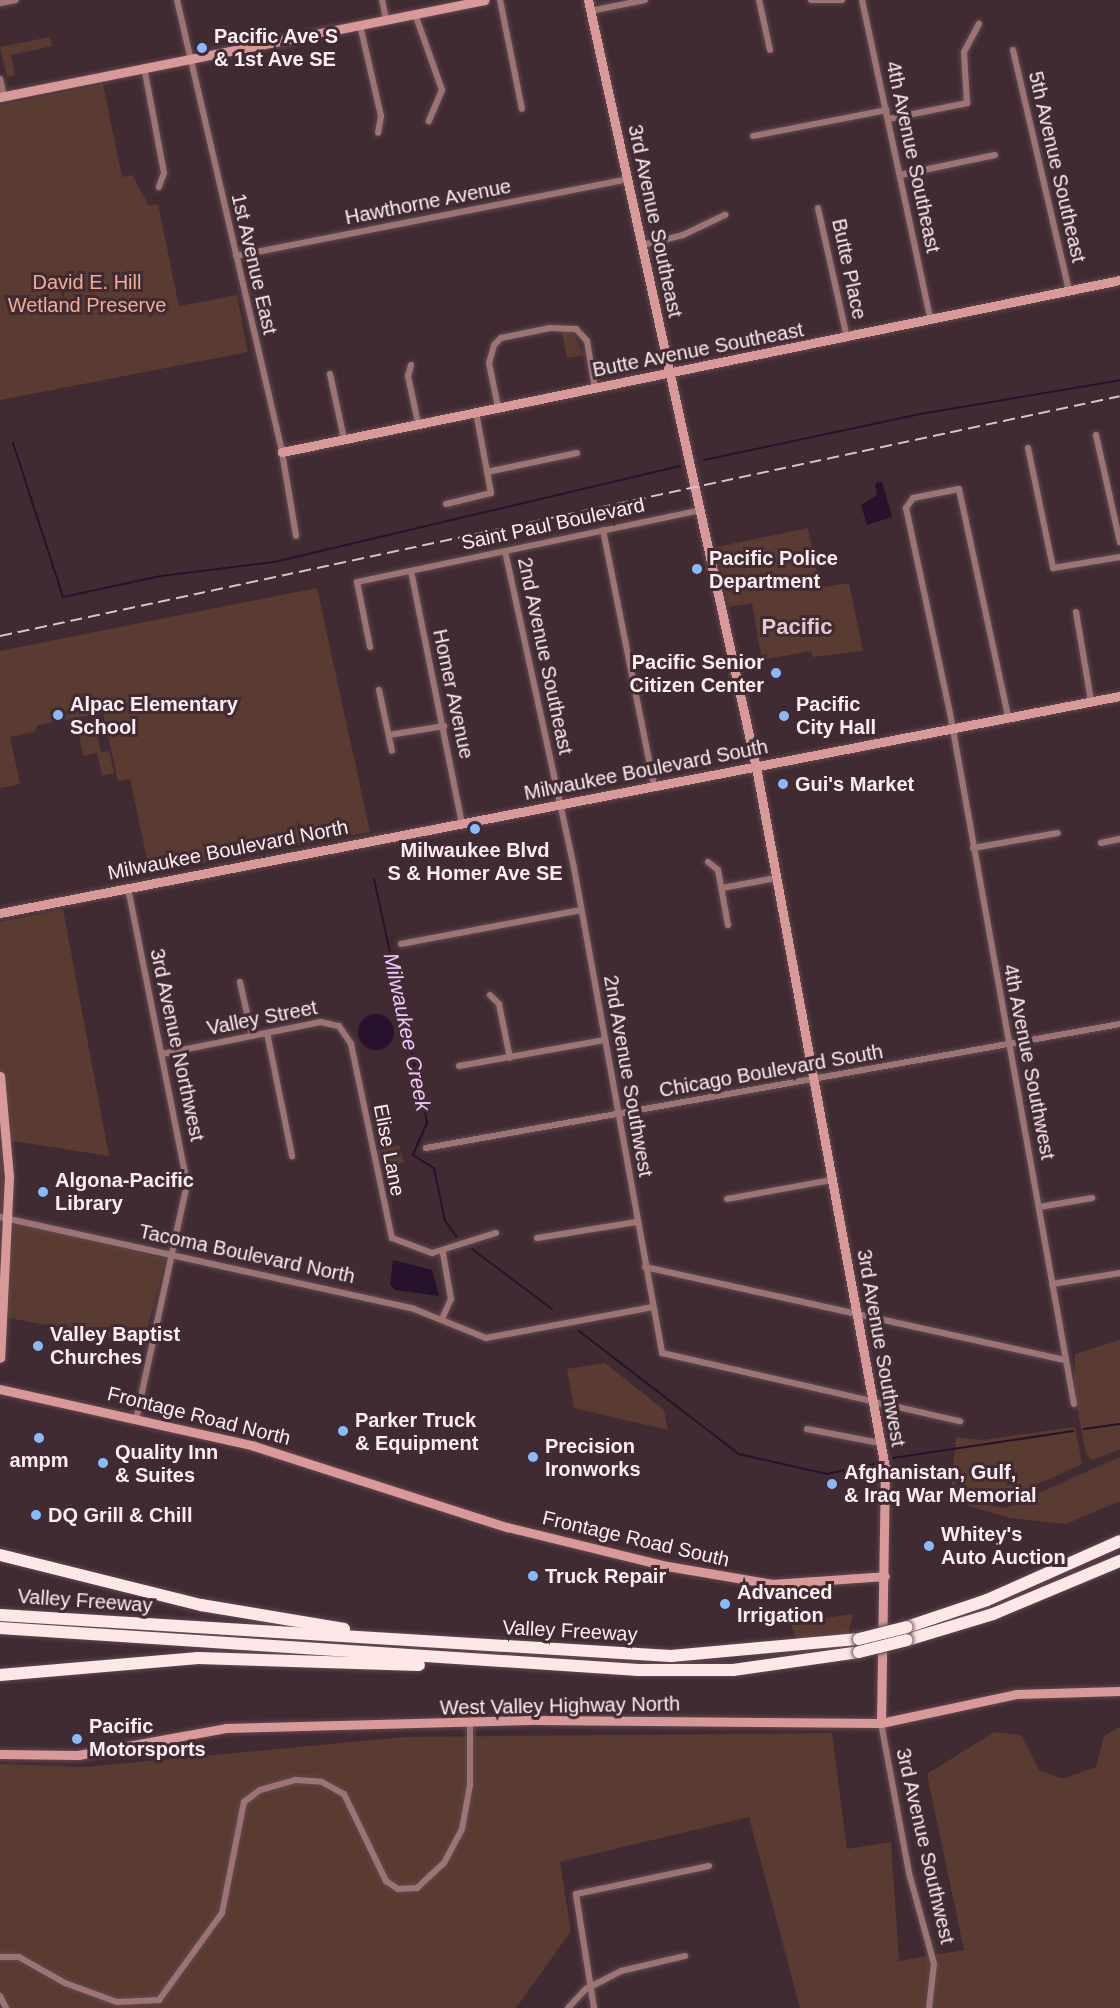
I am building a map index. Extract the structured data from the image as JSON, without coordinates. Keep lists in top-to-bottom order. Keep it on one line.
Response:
{"streets":{"highway":["Valley Freeway"],"street":["4th Avenue Southeast","5th Avenue Southeast","Hawthorne Avenue","3rd Avenue Southeast","1st Avenue East","Butte Place","Butte Avenue Southeast","Saint Paul Boulevard","2nd Avenue Southeast","Homer Avenue","Milwaukee Boulevard South","Milwaukee Boulevard North","Valley Street","3rd Avenue Northwest","4th Avenue Southwest","Chicago Boulevard South","2nd Avenue Southwest","Elise Lane","Tacoma Boulevard North","3rd Avenue Southwest","Frontage Road North","Frontage Road South","West Valley Highway North"]},"crossings":[["4th Avenue Southeast","Butte Avenue Southeast"],["5th Avenue Southeast","Butte Avenue Southeast"],["Hawthorne Avenue","3rd Avenue Southeast"],["Hawthorne Avenue","1st Avenue East"],["3rd Avenue Southeast","Butte Avenue Southeast"],["3rd Avenue Southeast","Saint Paul Boulevard"],["3rd Avenue Southeast","Milwaukee Boulevard South"],["3rd Avenue Southeast","3rd Avenue Southwest"],["1st Avenue East","Butte Avenue Southeast"],["Butte Place","Butte Avenue Southeast"],["Saint Paul Boulevard","2nd Avenue Southeast"],["Saint Paul Boulevard","Homer Avenue"],["2nd Avenue Southeast","Milwaukee Boulevard South"],["2nd Avenue Southeast","2nd Avenue Southwest"],["Homer Avenue","Milwaukee Boulevard South"],["Homer Avenue","Milwaukee Boulevard North"],["Milwaukee Boulevard South","Milwaukee Boulevard North"],["Milwaukee Boulevard South","4th Avenue Southwest"],["Milwaukee Boulevard South","2nd Avenue Southwest"],["Milwaukee Boulevard South","3rd Avenue Southwest"],["Milwaukee Boulevard North","3rd Avenue Northwest"],["Valley Street","3rd Avenue Northwest"],["Valley Street","Elise Lane"],["3rd Avenue Northwest","Tacoma Boulevard North"],["3rd Avenue Northwest","Frontage Road North"],["4th Avenue Southwest","Chicago Boulevard South"],["Chicago Boulevard South","2nd Avenue Southwest"],["Chicago Boulevard South","3rd Avenue Southwest"],["2nd Avenue Southwest","Tacoma Boulevard North"],["2nd Avenue Southwest","3rd Avenue Southwest"],["3rd Avenue Southwest","Frontage Road South"],["3rd Avenue Southwest","West Valley Highway North"],["Frontage Road North","Frontage Road South"]],"districts":["Pacific"],"water":["Milwaukee Creek"],"parks":["David E. Hill Wetland Preserve"],"places":["Pacific Ave S & 1st Ave SE","Pacific Police Department","Pacific Senior Citizen Center","Alpac Elementary School","Pacific City Hall","Gui's Market","Milwaukee Blvd S & Homer Ave SE","Algona-Pacific Library","Valley Baptist Churches","Parker Truck & Equipment","ampm","Precision Ironworks","Quality Inn & Suites","Afghanistan, Gulf, & Iraq War Memorial","DQ Grill & Chill","Whitey's Auto Auction","Truck Repair","Advanced Irrigation","Pacific Motorsports"]}
